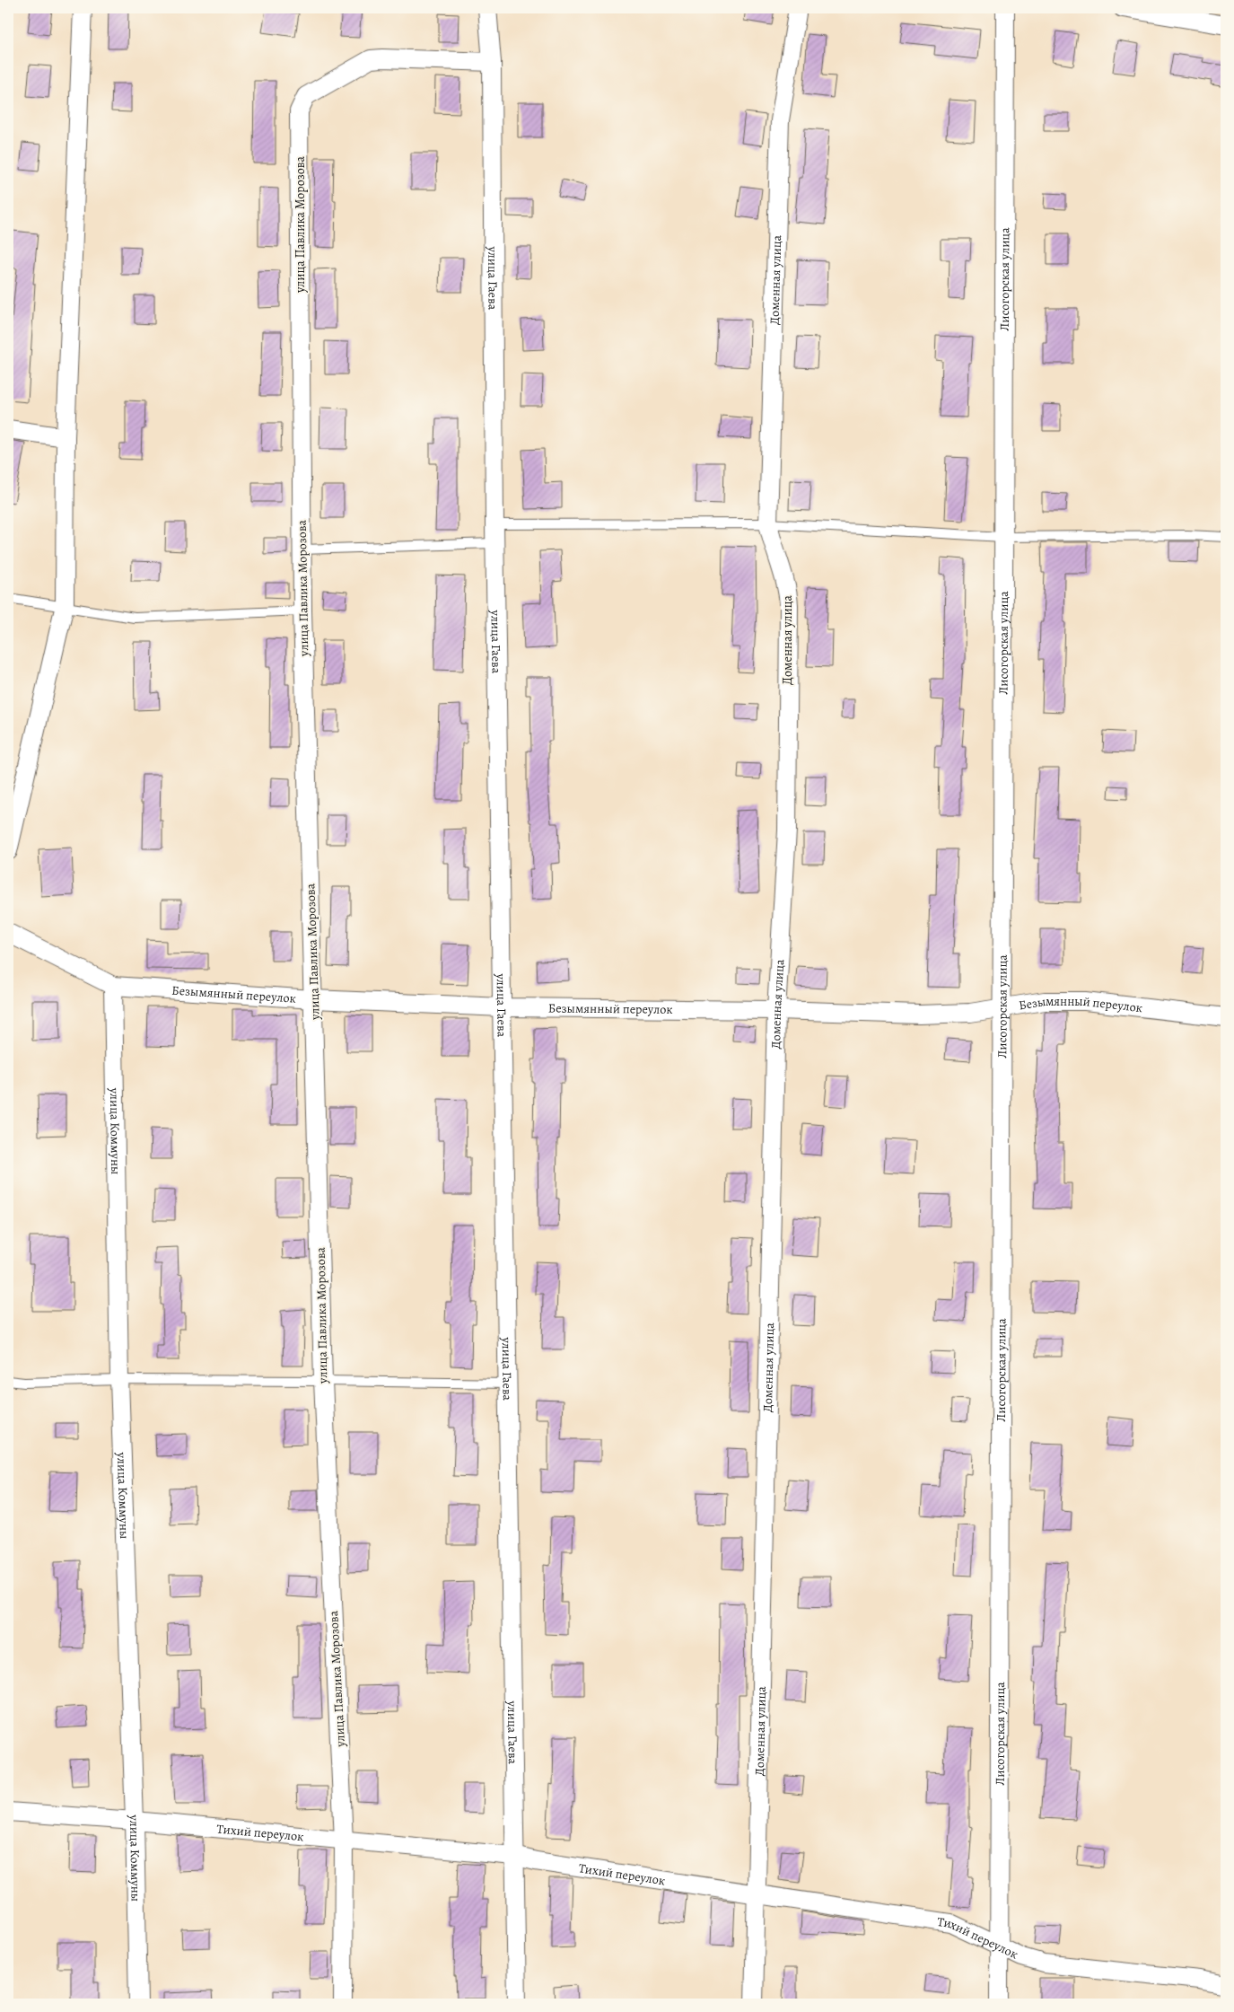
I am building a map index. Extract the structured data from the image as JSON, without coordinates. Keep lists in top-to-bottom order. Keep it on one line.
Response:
{"streets":{"street":["улица Павлика Морозова","улица Гаева","Лисогорская улица","Доменная улица","Безымянный переулок","улица Коммуны","Тихий переулок"]},"crossings":[["улица Павлика Морозова","улица Гаева"],["улица Павлика Морозова","Безымянный переулок"],["улица Павлика Морозова","Тихий переулок"],["улица Гаева","Безымянный переулок"],["улица Гаева","Тихий переулок"],["Лисогорская улица","Безымянный переулок"],["Лисогорская улица","Тихий переулок"],["Доменная улица","Безымянный переулок"],["Доменная улица","Тихий переулок"],["Безымянный переулок","улица Коммуны"],["улица Коммуны","Тихий переулок"]]}
